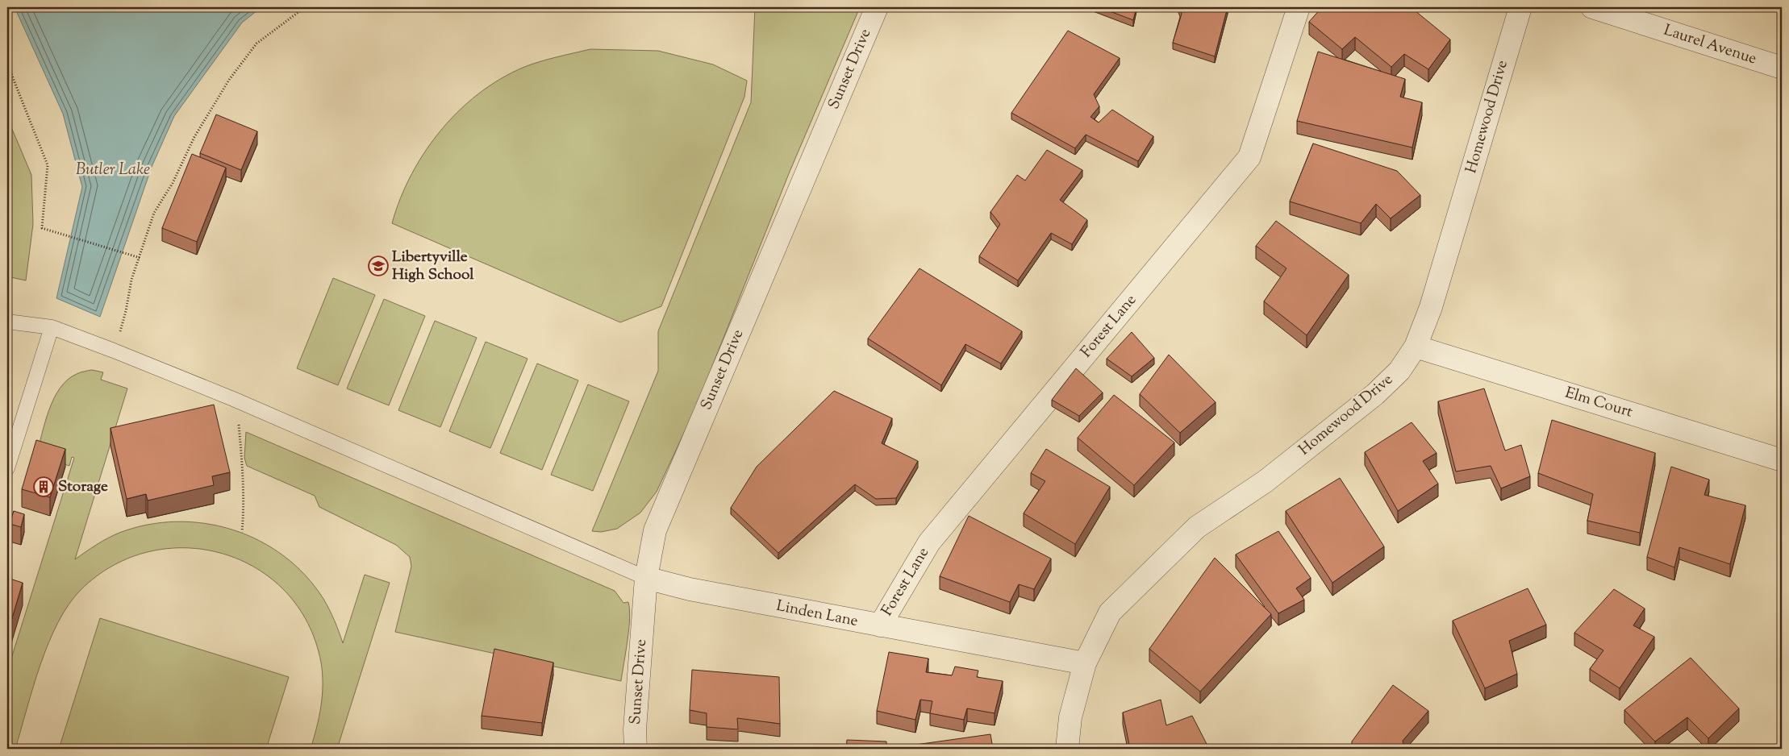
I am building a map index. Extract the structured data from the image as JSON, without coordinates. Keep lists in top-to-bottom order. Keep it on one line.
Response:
{"streets":{"street":["Laurel Avenue","Sunset Drive","Homewood Drive","Forest Lane","Elm Court","Linden Lane"]},"crossings":[["Sunset Drive","Linden Lane"],["Homewood Drive","Elm Court"],["Homewood Drive","Linden Lane"],["Forest Lane","Linden Lane"]],"water":["Butler Lake"],"places":{"school or university":["Libertyville High School"],"building":["Storage"]}}
